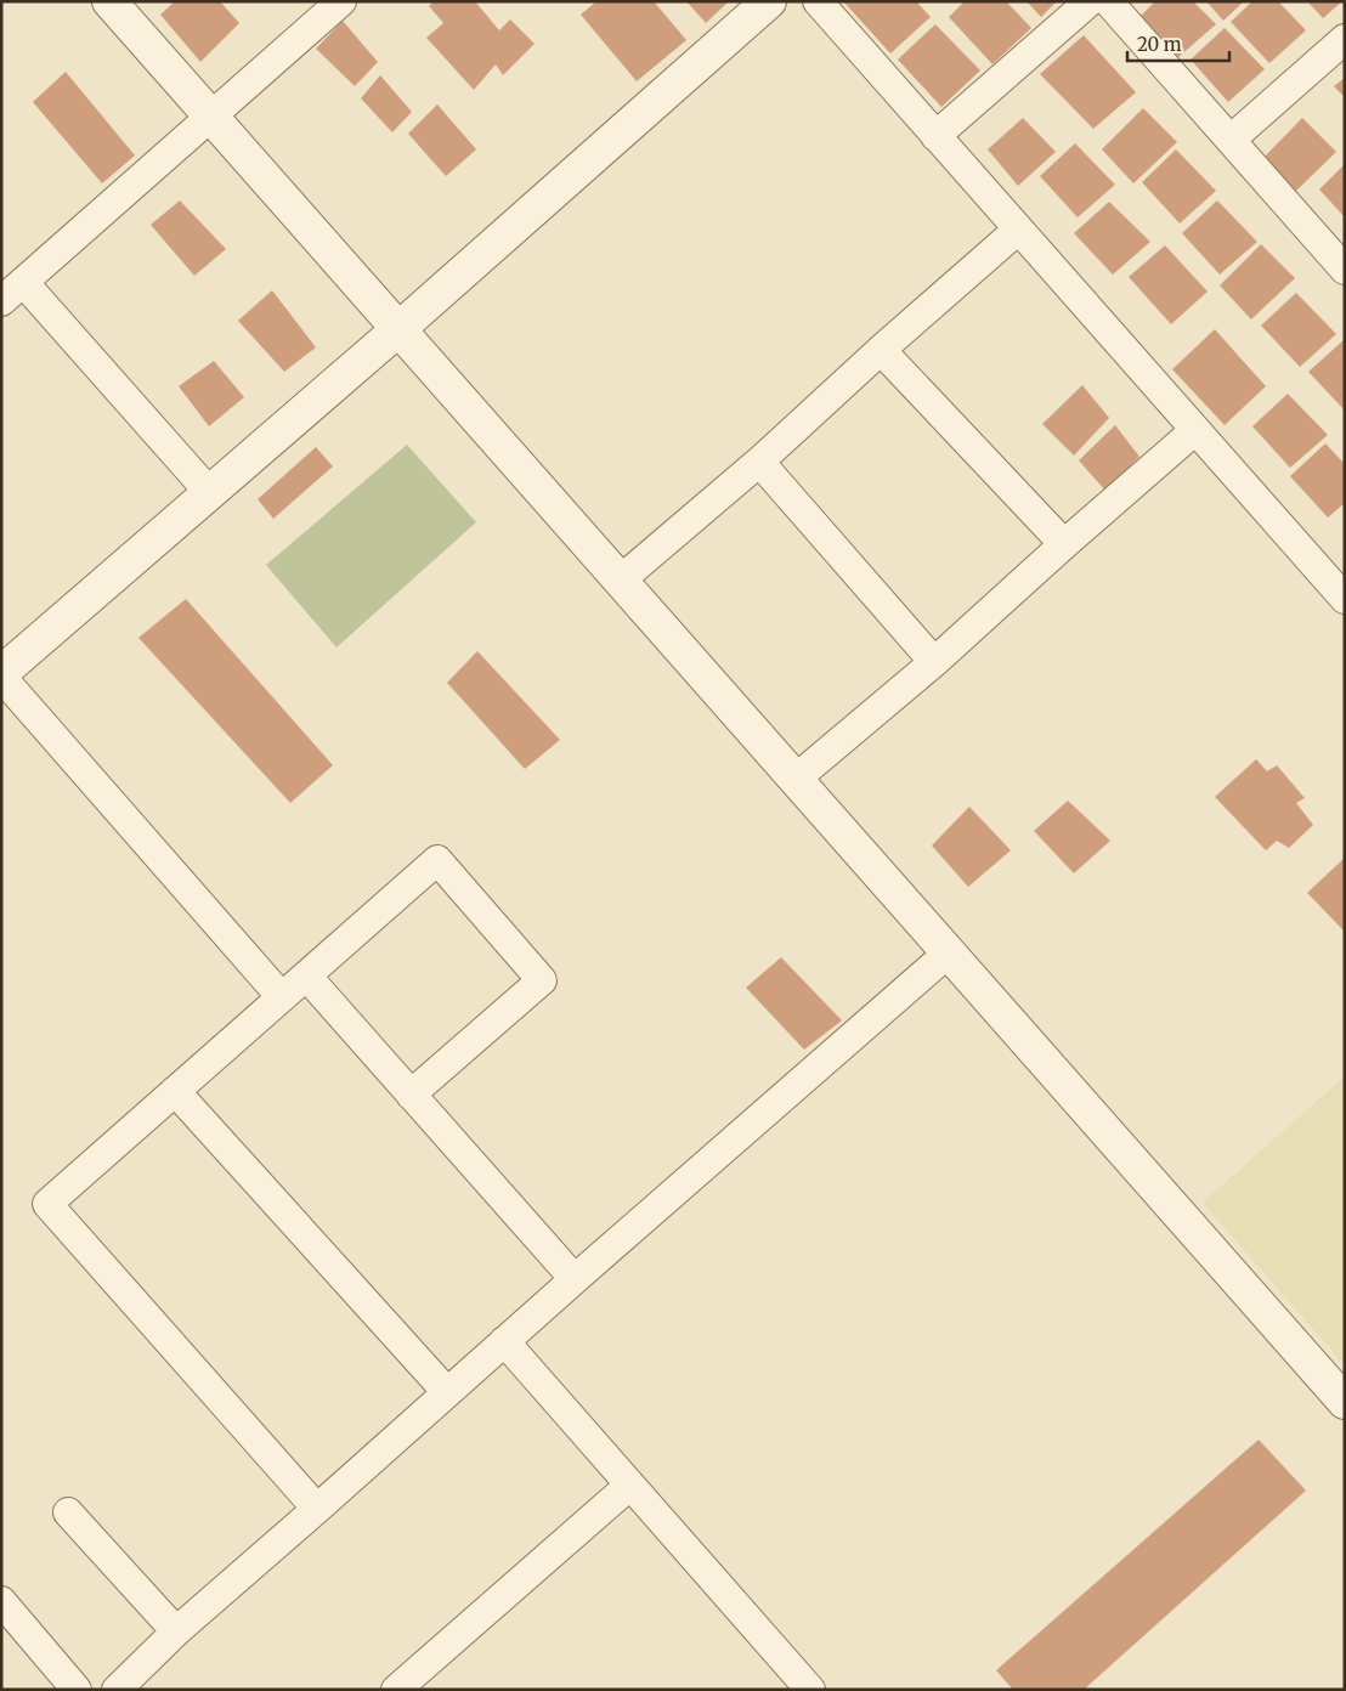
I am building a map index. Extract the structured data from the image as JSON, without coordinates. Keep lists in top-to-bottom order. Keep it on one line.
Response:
{"scale_bar":"20 m"}
